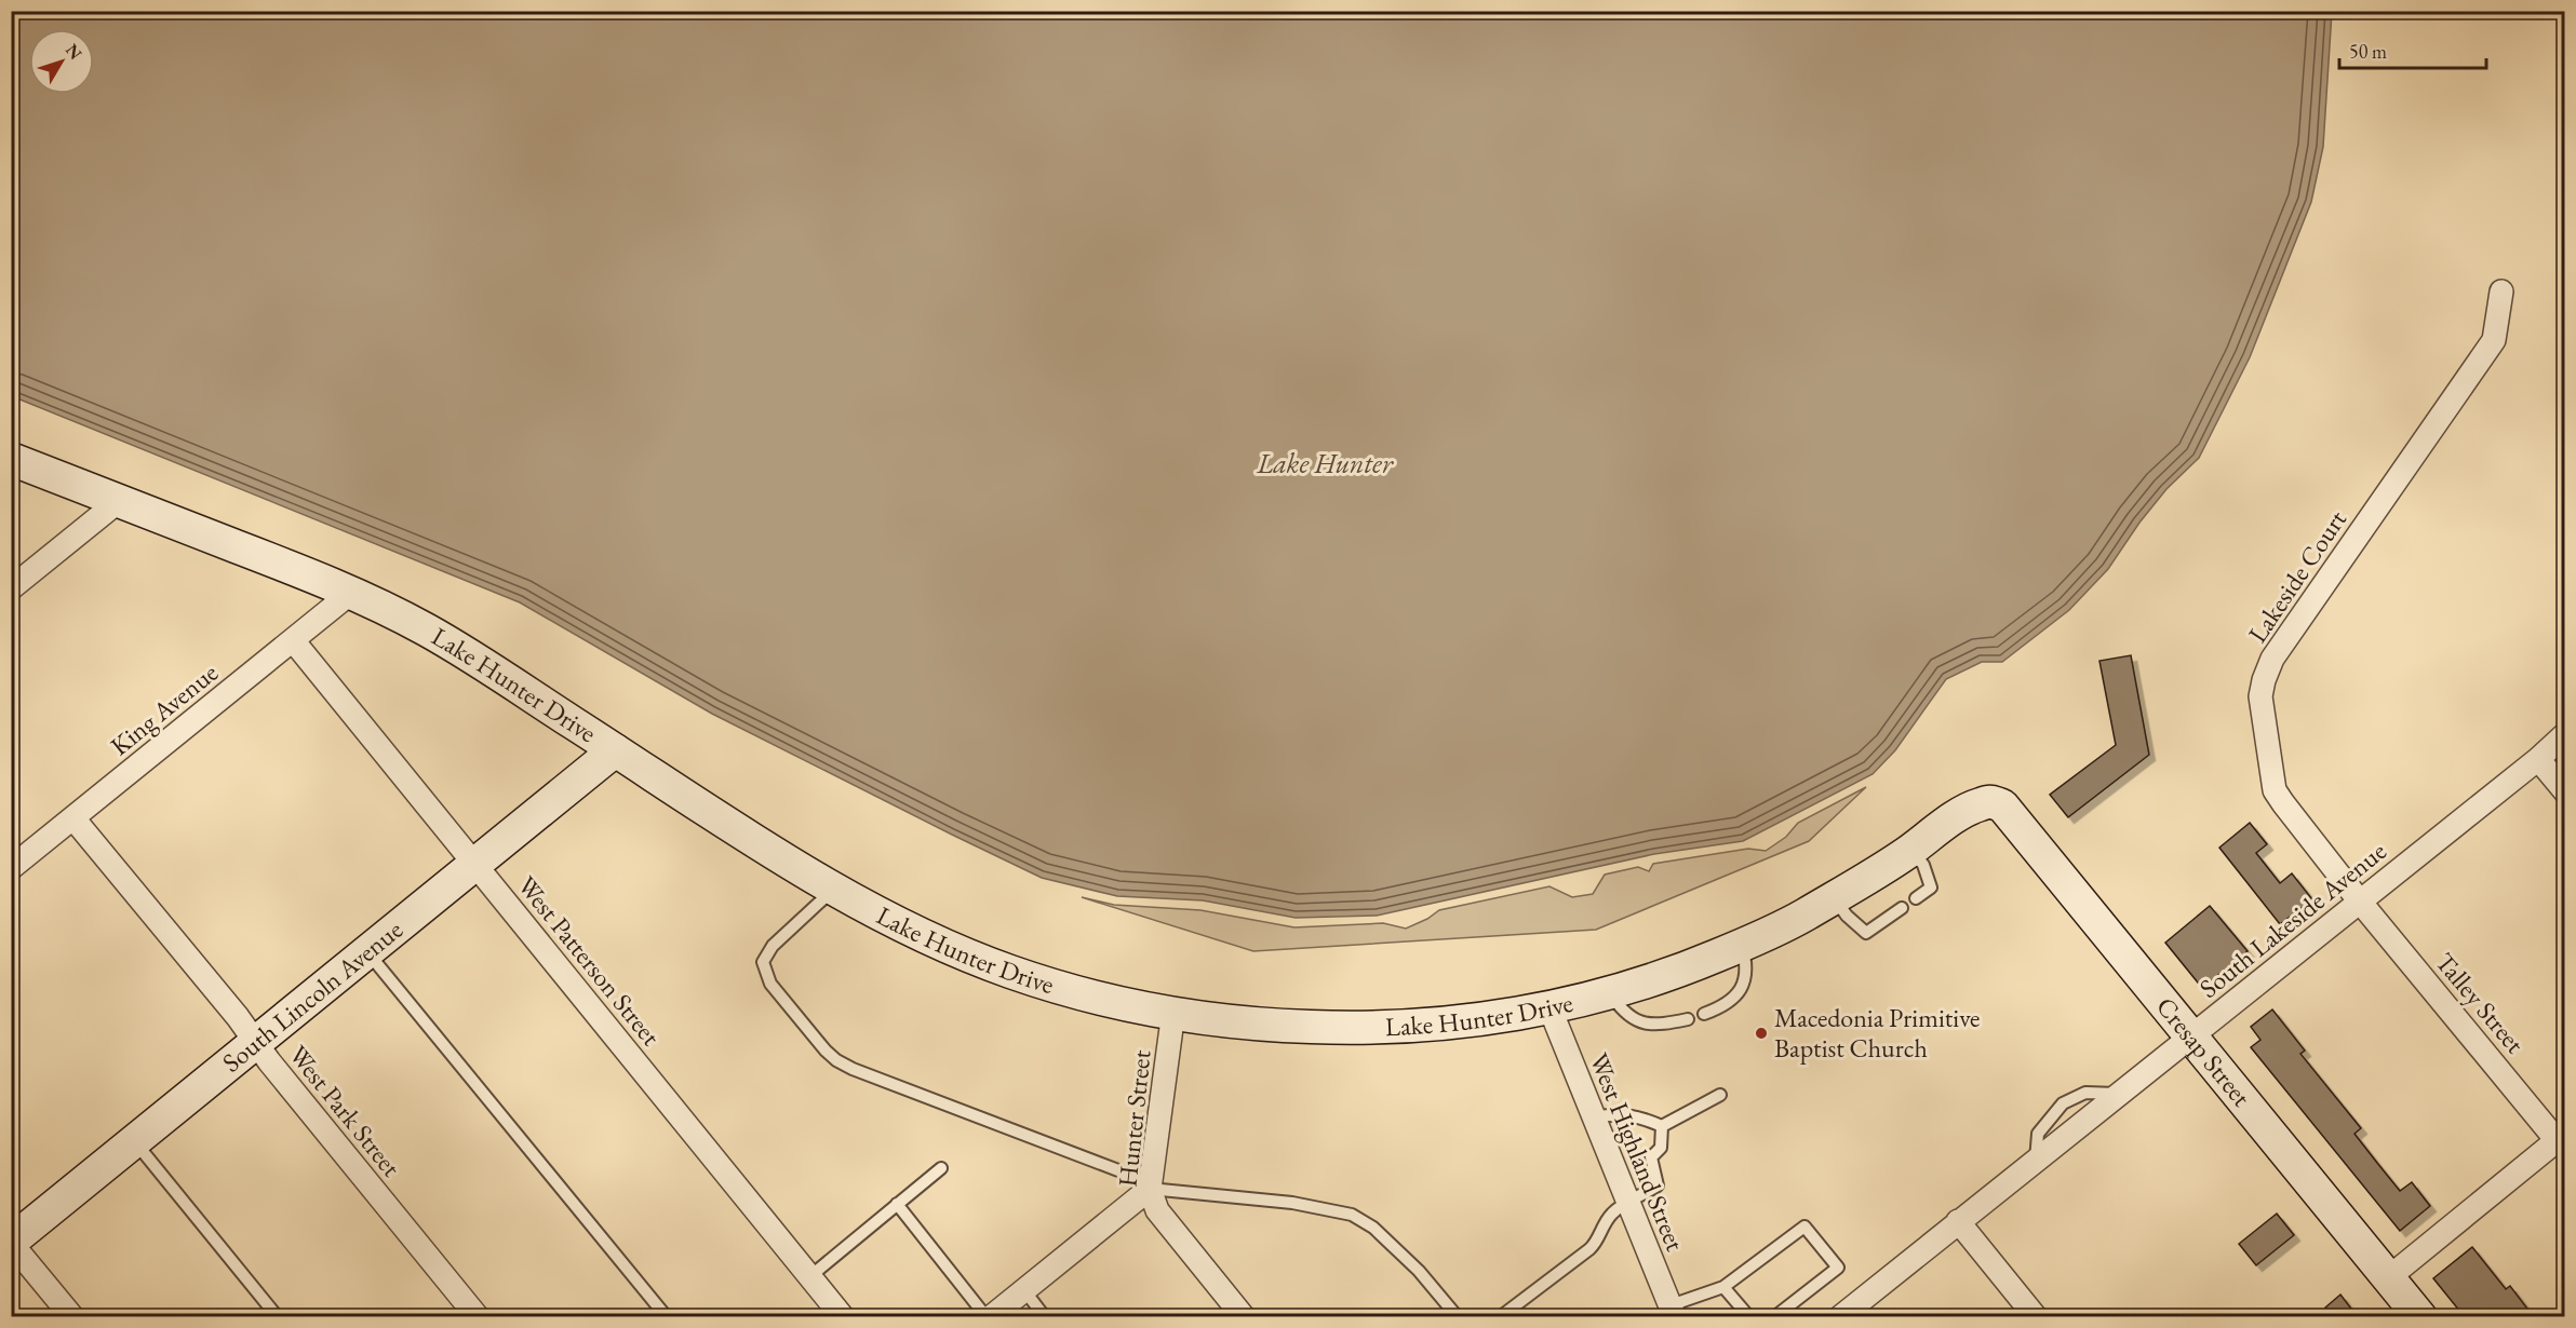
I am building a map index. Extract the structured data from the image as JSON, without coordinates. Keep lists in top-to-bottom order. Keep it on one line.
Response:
{"streets":{"street":["Lakeside Court","Lake Hunter Drive","King Avenue","South Lakeside Avenue","West Patterson Street","South Lincoln Avenue","Talley Street","Cresap Street","West Park Street","Hunter Street","West Highland Street"]},"crossings":[["Lakeside Court","South Lakeside Avenue"],["Lakeside Court","Talley Street"],["Lake Hunter Drive","King Avenue"],["Lake Hunter Drive","South Lincoln Avenue"],["Lake Hunter Drive","Cresap Street"],["Lake Hunter Drive","Hunter Street"],["Lake Hunter Drive","West Highland Street"],["King Avenue","West Patterson Street"],["King Avenue","West Park Street"],["South Lakeside Avenue","Talley Street"],["South Lakeside Avenue","Cresap Street"],["West Patterson Street","South Lincoln Avenue"],["South Lincoln Avenue","West Park Street"]],"water":["Lake Hunter"],"places":["Macedonia Primitive Baptist Church"],"scale_bar":"50 m","north":"top right"}
